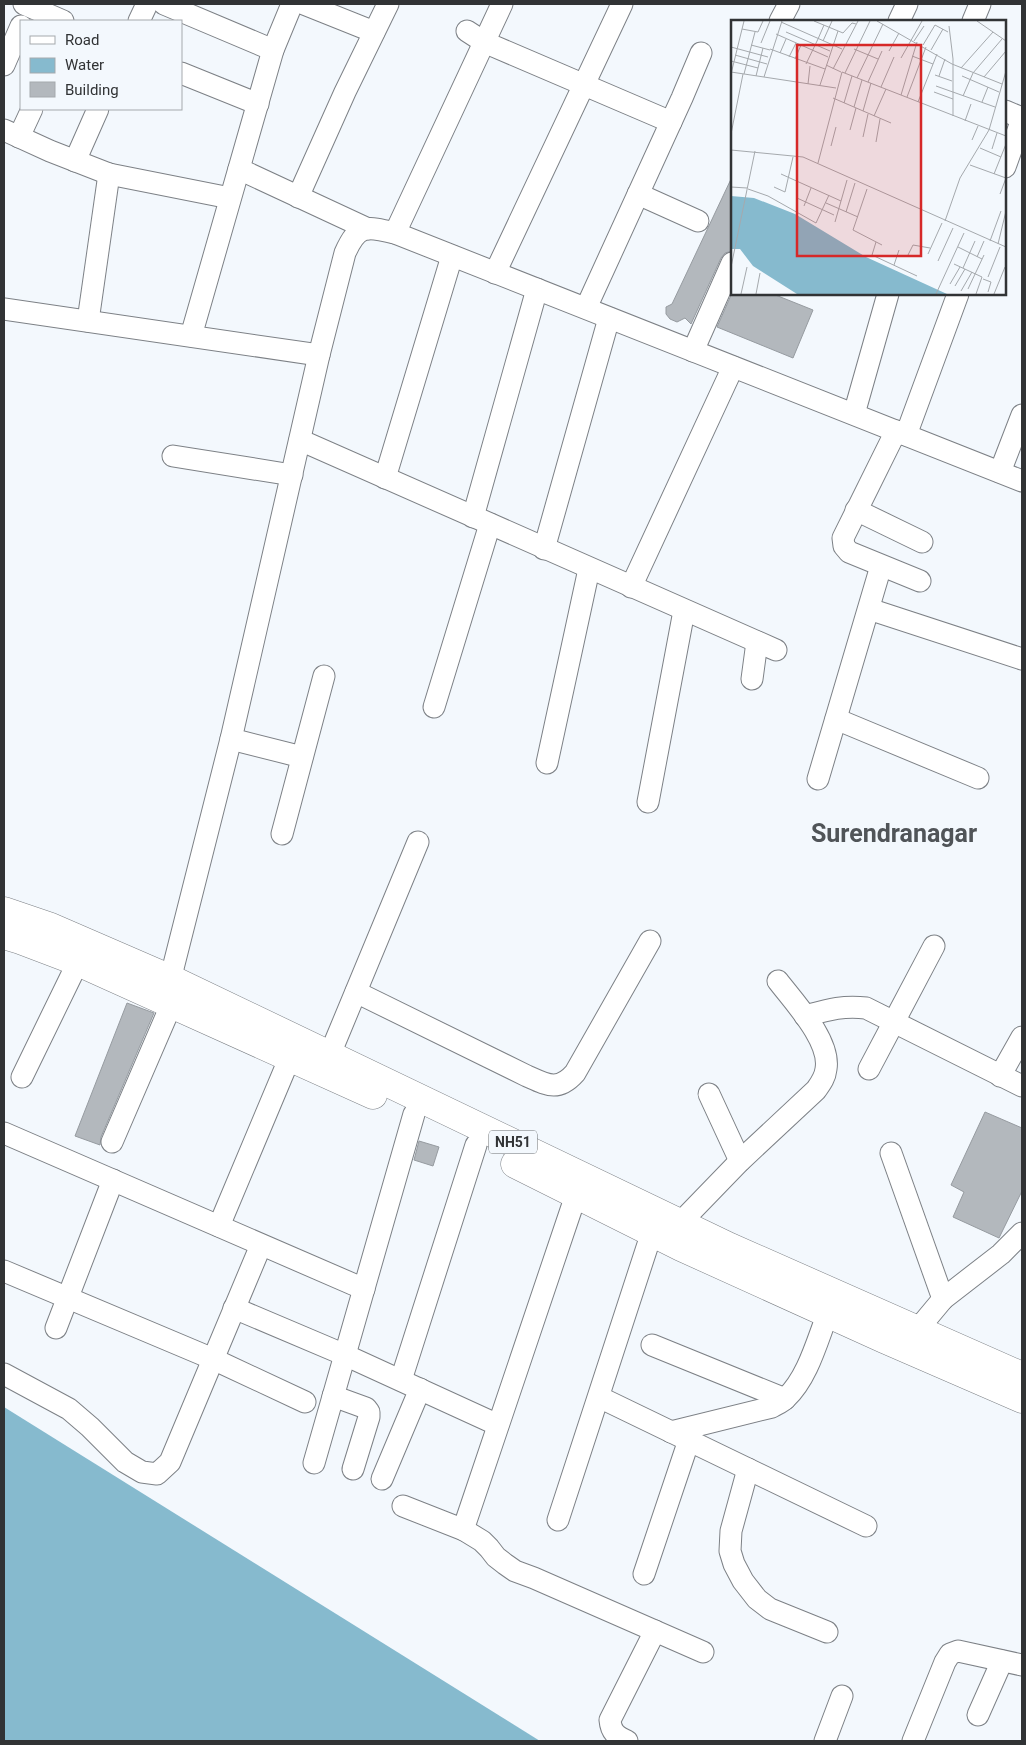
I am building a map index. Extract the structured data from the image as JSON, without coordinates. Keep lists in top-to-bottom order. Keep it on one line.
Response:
{"streets":{"highway":["NH51"]},"districts":["Surendranagar"],"legend":["Road","Water","Building"]}
